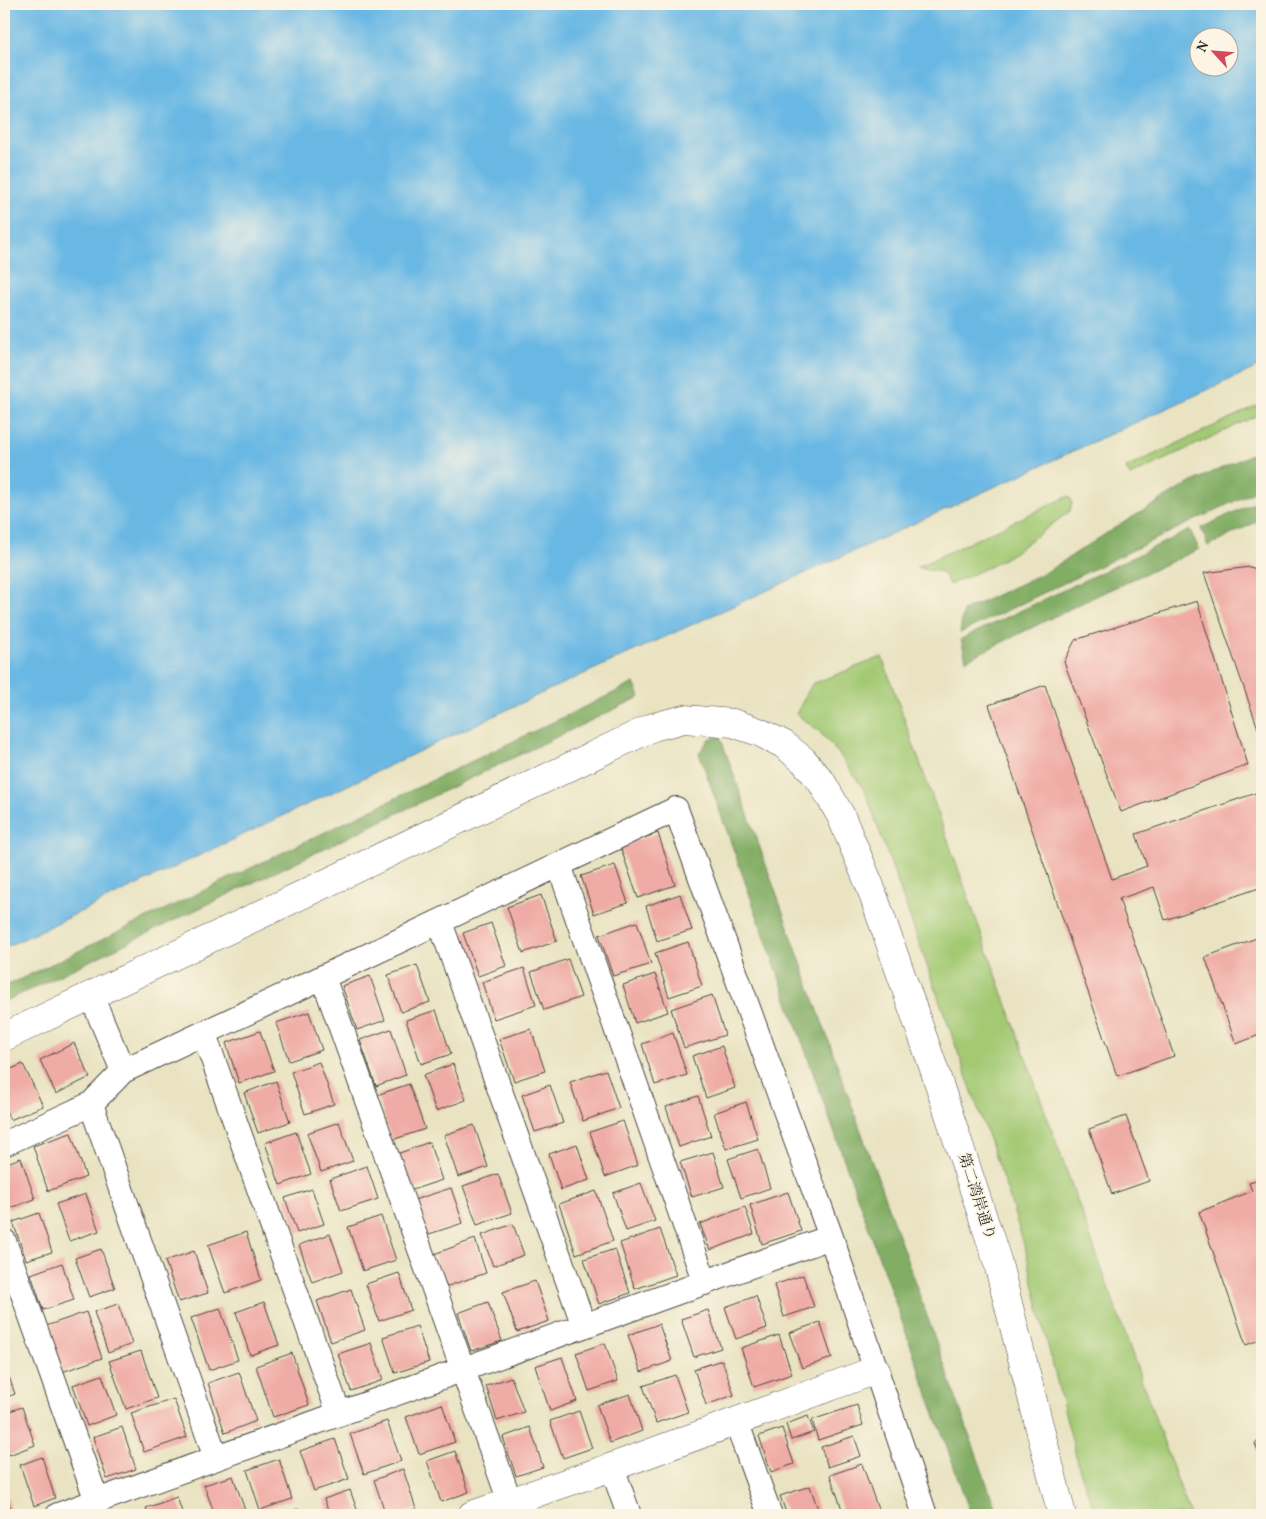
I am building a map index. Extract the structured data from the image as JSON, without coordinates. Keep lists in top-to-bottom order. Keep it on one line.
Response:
{"streets":{"street":["第二湾岸通り"]},"north":"top left"}
